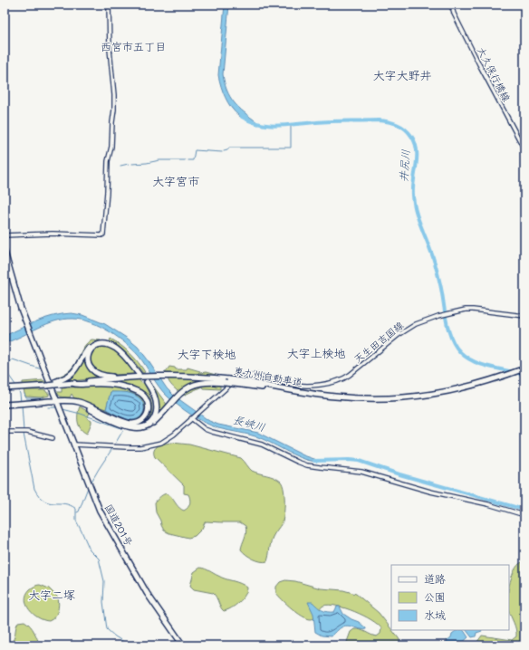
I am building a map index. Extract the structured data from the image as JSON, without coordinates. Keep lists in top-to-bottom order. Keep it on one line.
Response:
{"streets":{"highway":["東九州自動車道","国道201号"],"street":["大久保行橋線","天生田吉国線"]},"crossings":[["天生田吉国線","国道201号"]],"districts":["西宮市五丁目","大字大野井","大字宮市","大字上検地","大字下検地","大字二塚"],"water":["井尻川","長峡川"],"legend":["道路","公園","水域"]}
